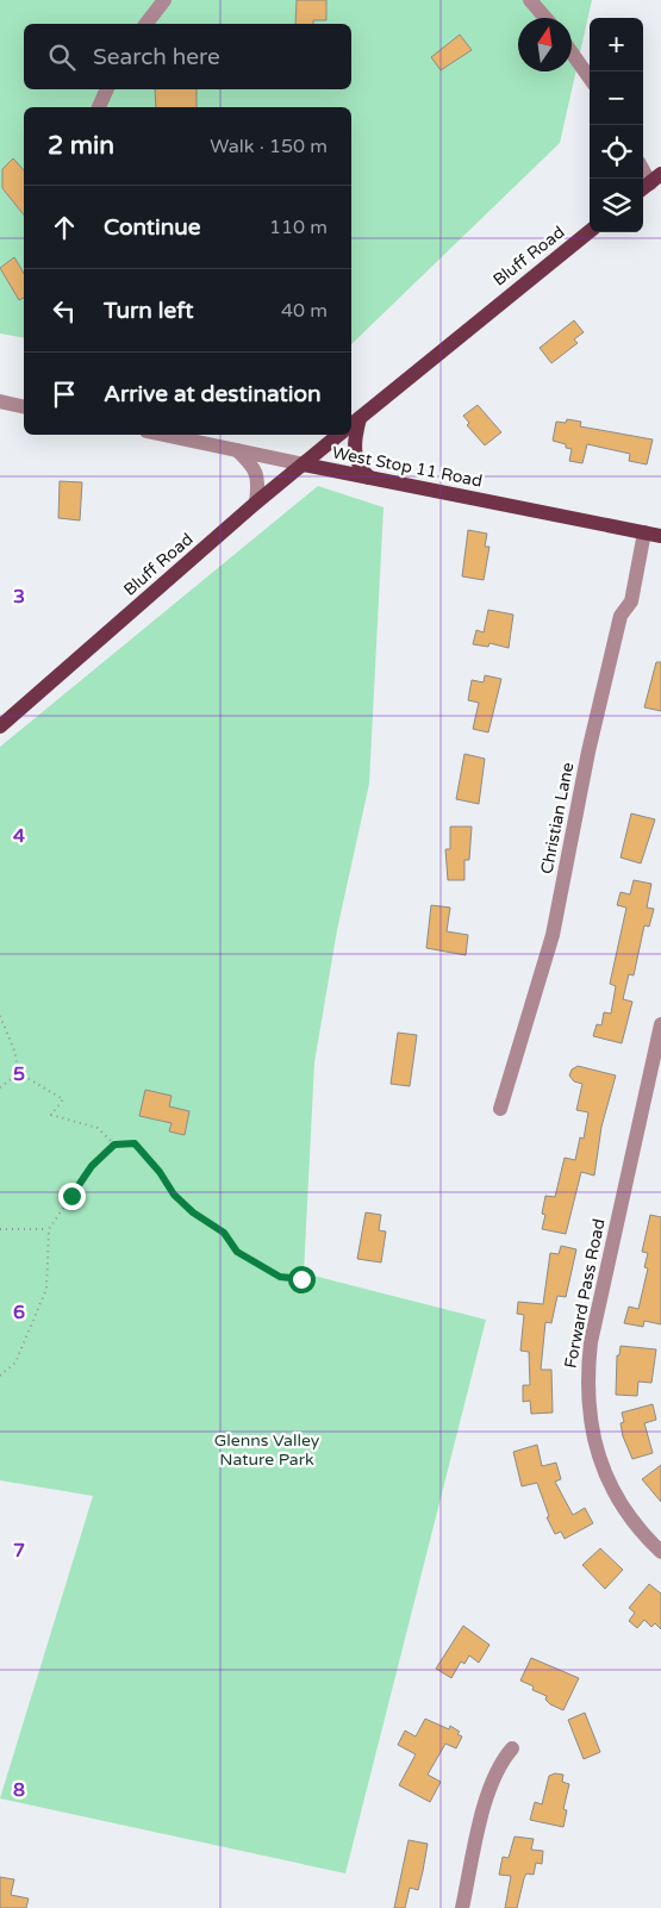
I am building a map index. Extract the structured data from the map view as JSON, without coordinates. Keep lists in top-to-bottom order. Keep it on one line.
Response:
{"streets":{"main road":["Bluff Road","West Stop 11 Road"],"street":["Christian Lane","Forward Pass Road"]},"crossings":[["Bluff Road","West Stop 11 Road"],["West Stop 11 Road","Christian Lane"]],"parks":["Glenns Valley Nature Park"],"north":"top","page":{"map_buttons":["+","−"],"search":"Search here","heading":["2 min","Walk · 150 m"],"list":[["Continue","110 m"],["Turn left","40 m"],"Arrive at destination"]},"grid":{"rows":["3","4","5","6","7","8"]}}
